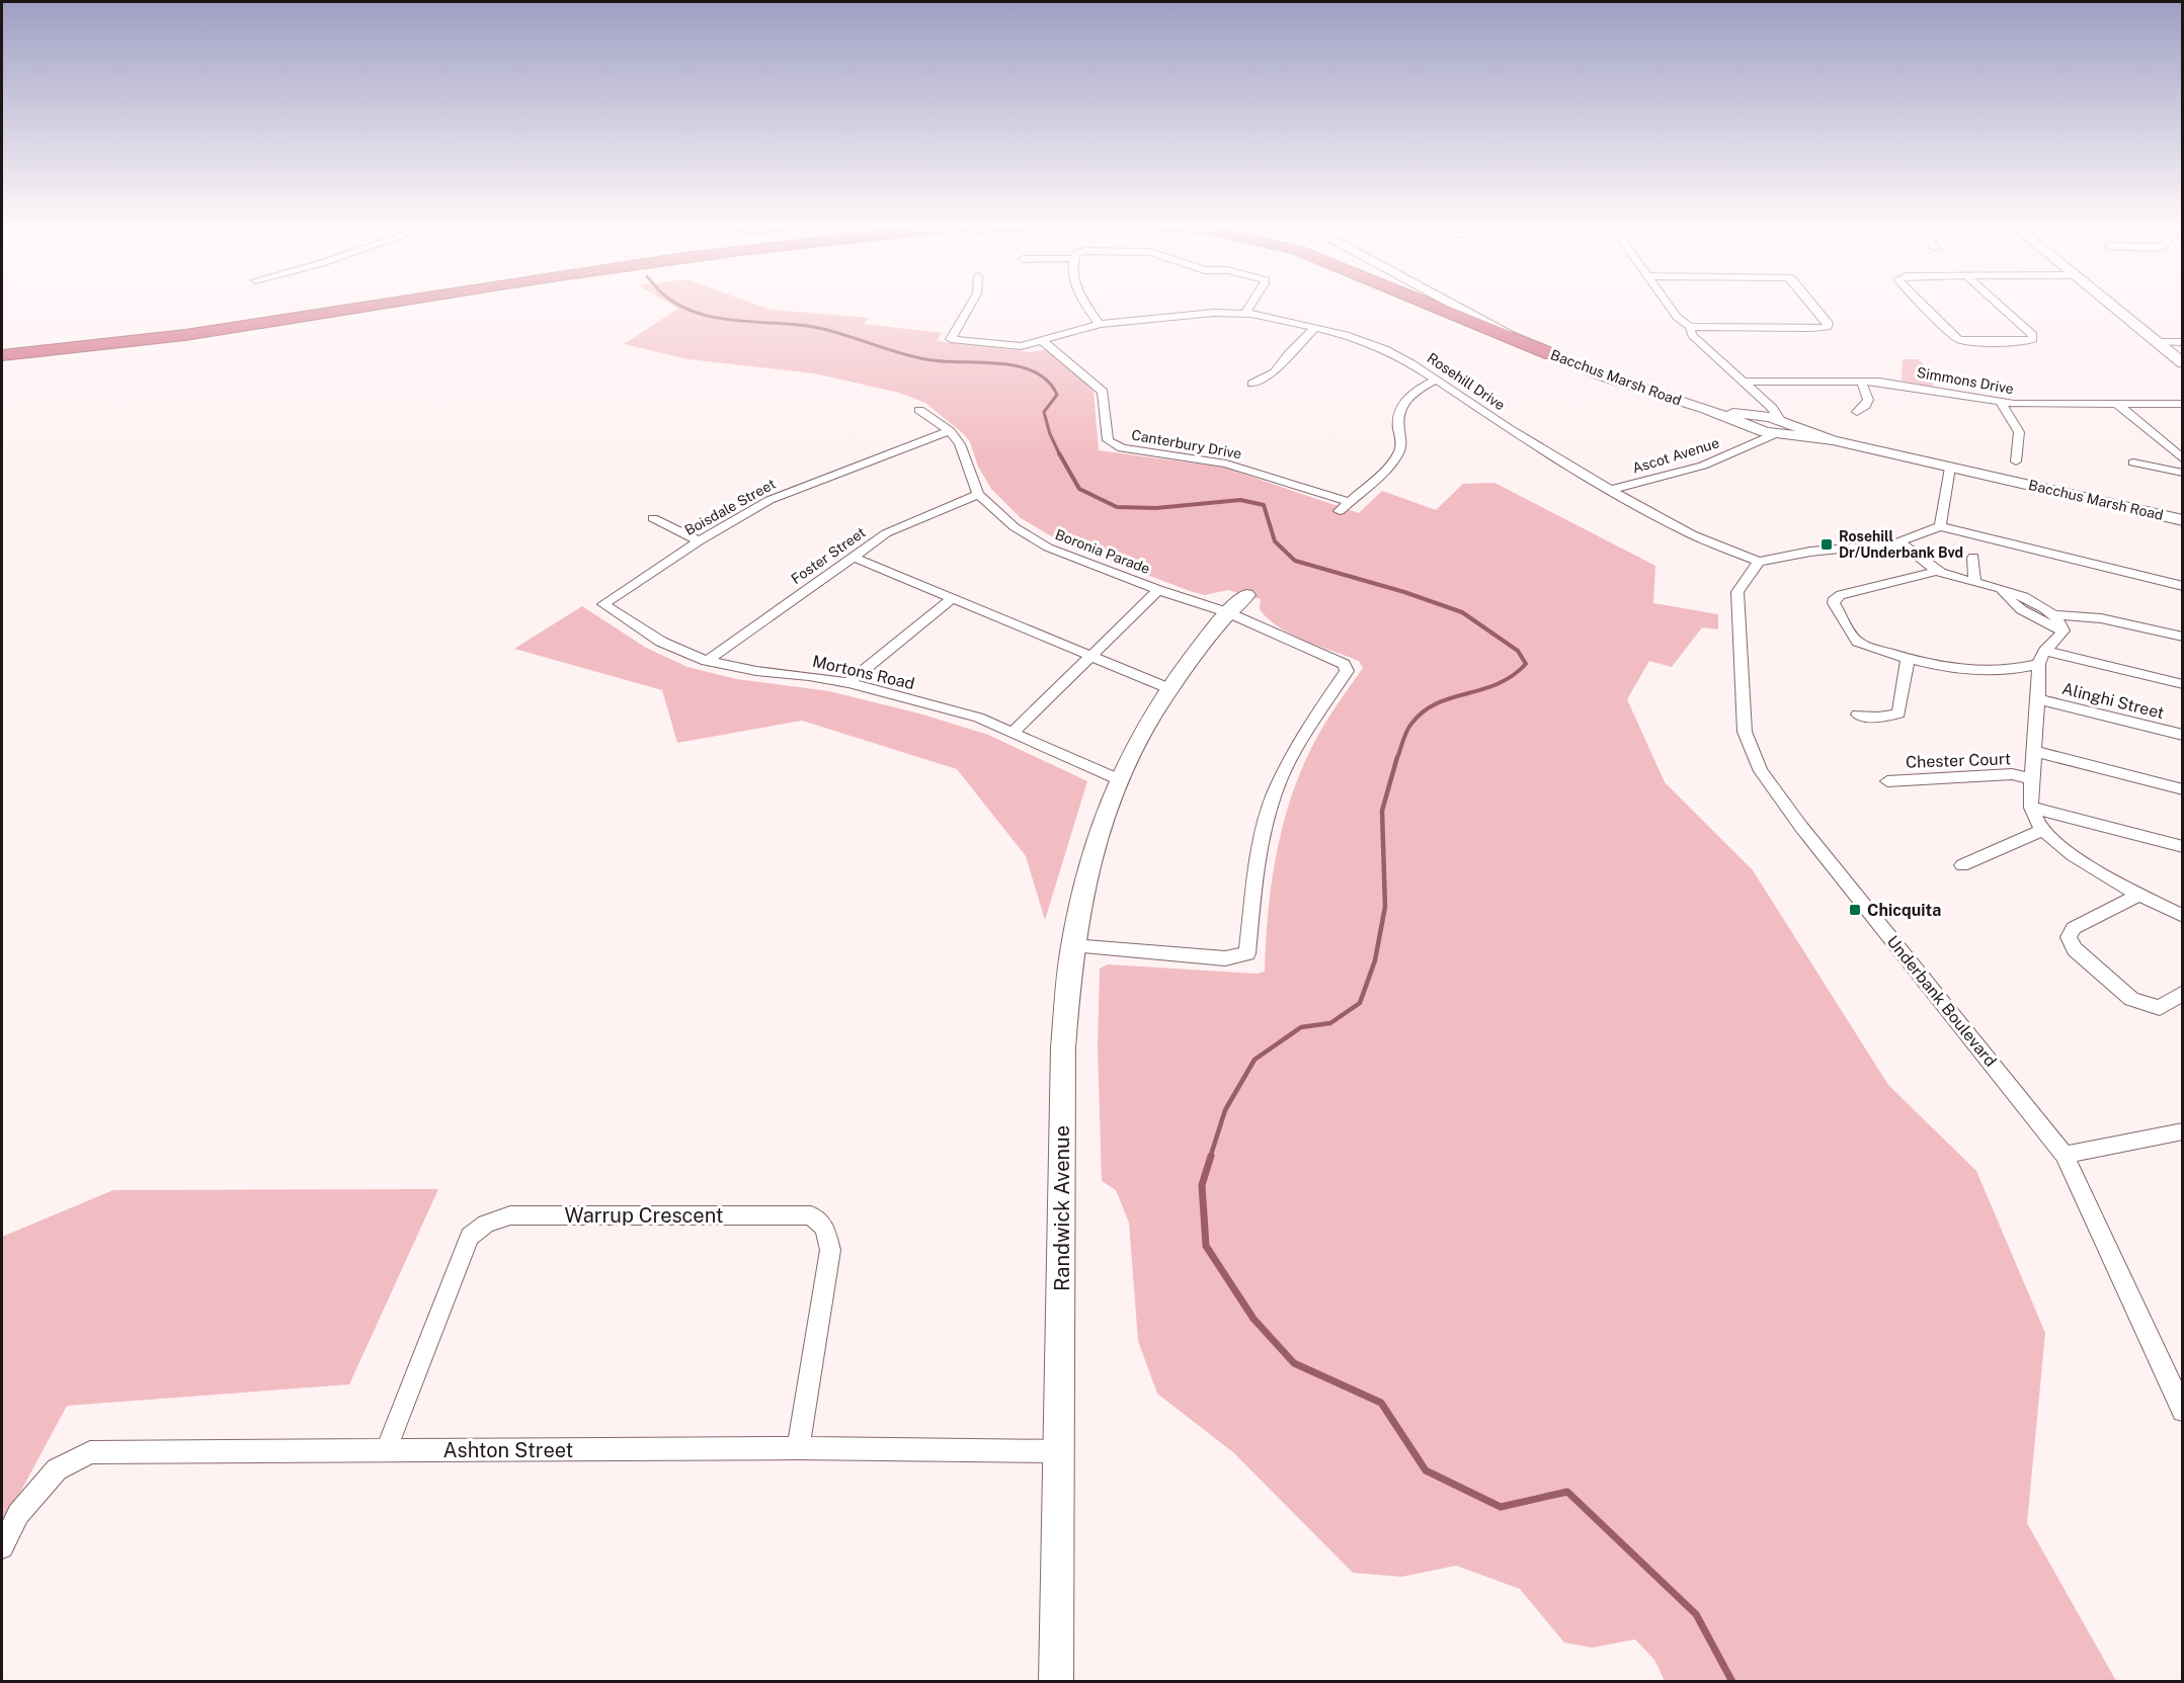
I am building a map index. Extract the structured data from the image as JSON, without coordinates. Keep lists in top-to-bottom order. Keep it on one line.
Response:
{"streets":{"street":["Bacchus Marsh Road","Simmons Drive","Rosehill Drive","Canterbury Drive","Ascot Avenue","Boisdale Street","Boronia Parade","Foster Street","Mortons Road","Alinghi Street","Chester Court","Underbank Boulevard","Randwick Avenue","Warrup Crescent","Ashton Street"]},"crossings":[["Bacchus Marsh Road","Ascot Avenue"],["Rosehill Drive","Canterbury Drive"],["Rosehill Drive","Ascot Avenue"],["Rosehill Drive","Underbank Boulevard"],["Boisdale Street","Boronia Parade"],["Boisdale Street","Mortons Road"],["Boronia Parade","Foster Street"],["Boronia Parade","Randwick Avenue"],["Foster Street","Mortons Road"],["Mortons Road","Randwick Avenue"],["Randwick Avenue","Ashton Street"],["Warrup Crescent","Ashton Street"]],"places":{"transit":["Rosehill Dr/Underbank Bvd","Chicquita"]}}
